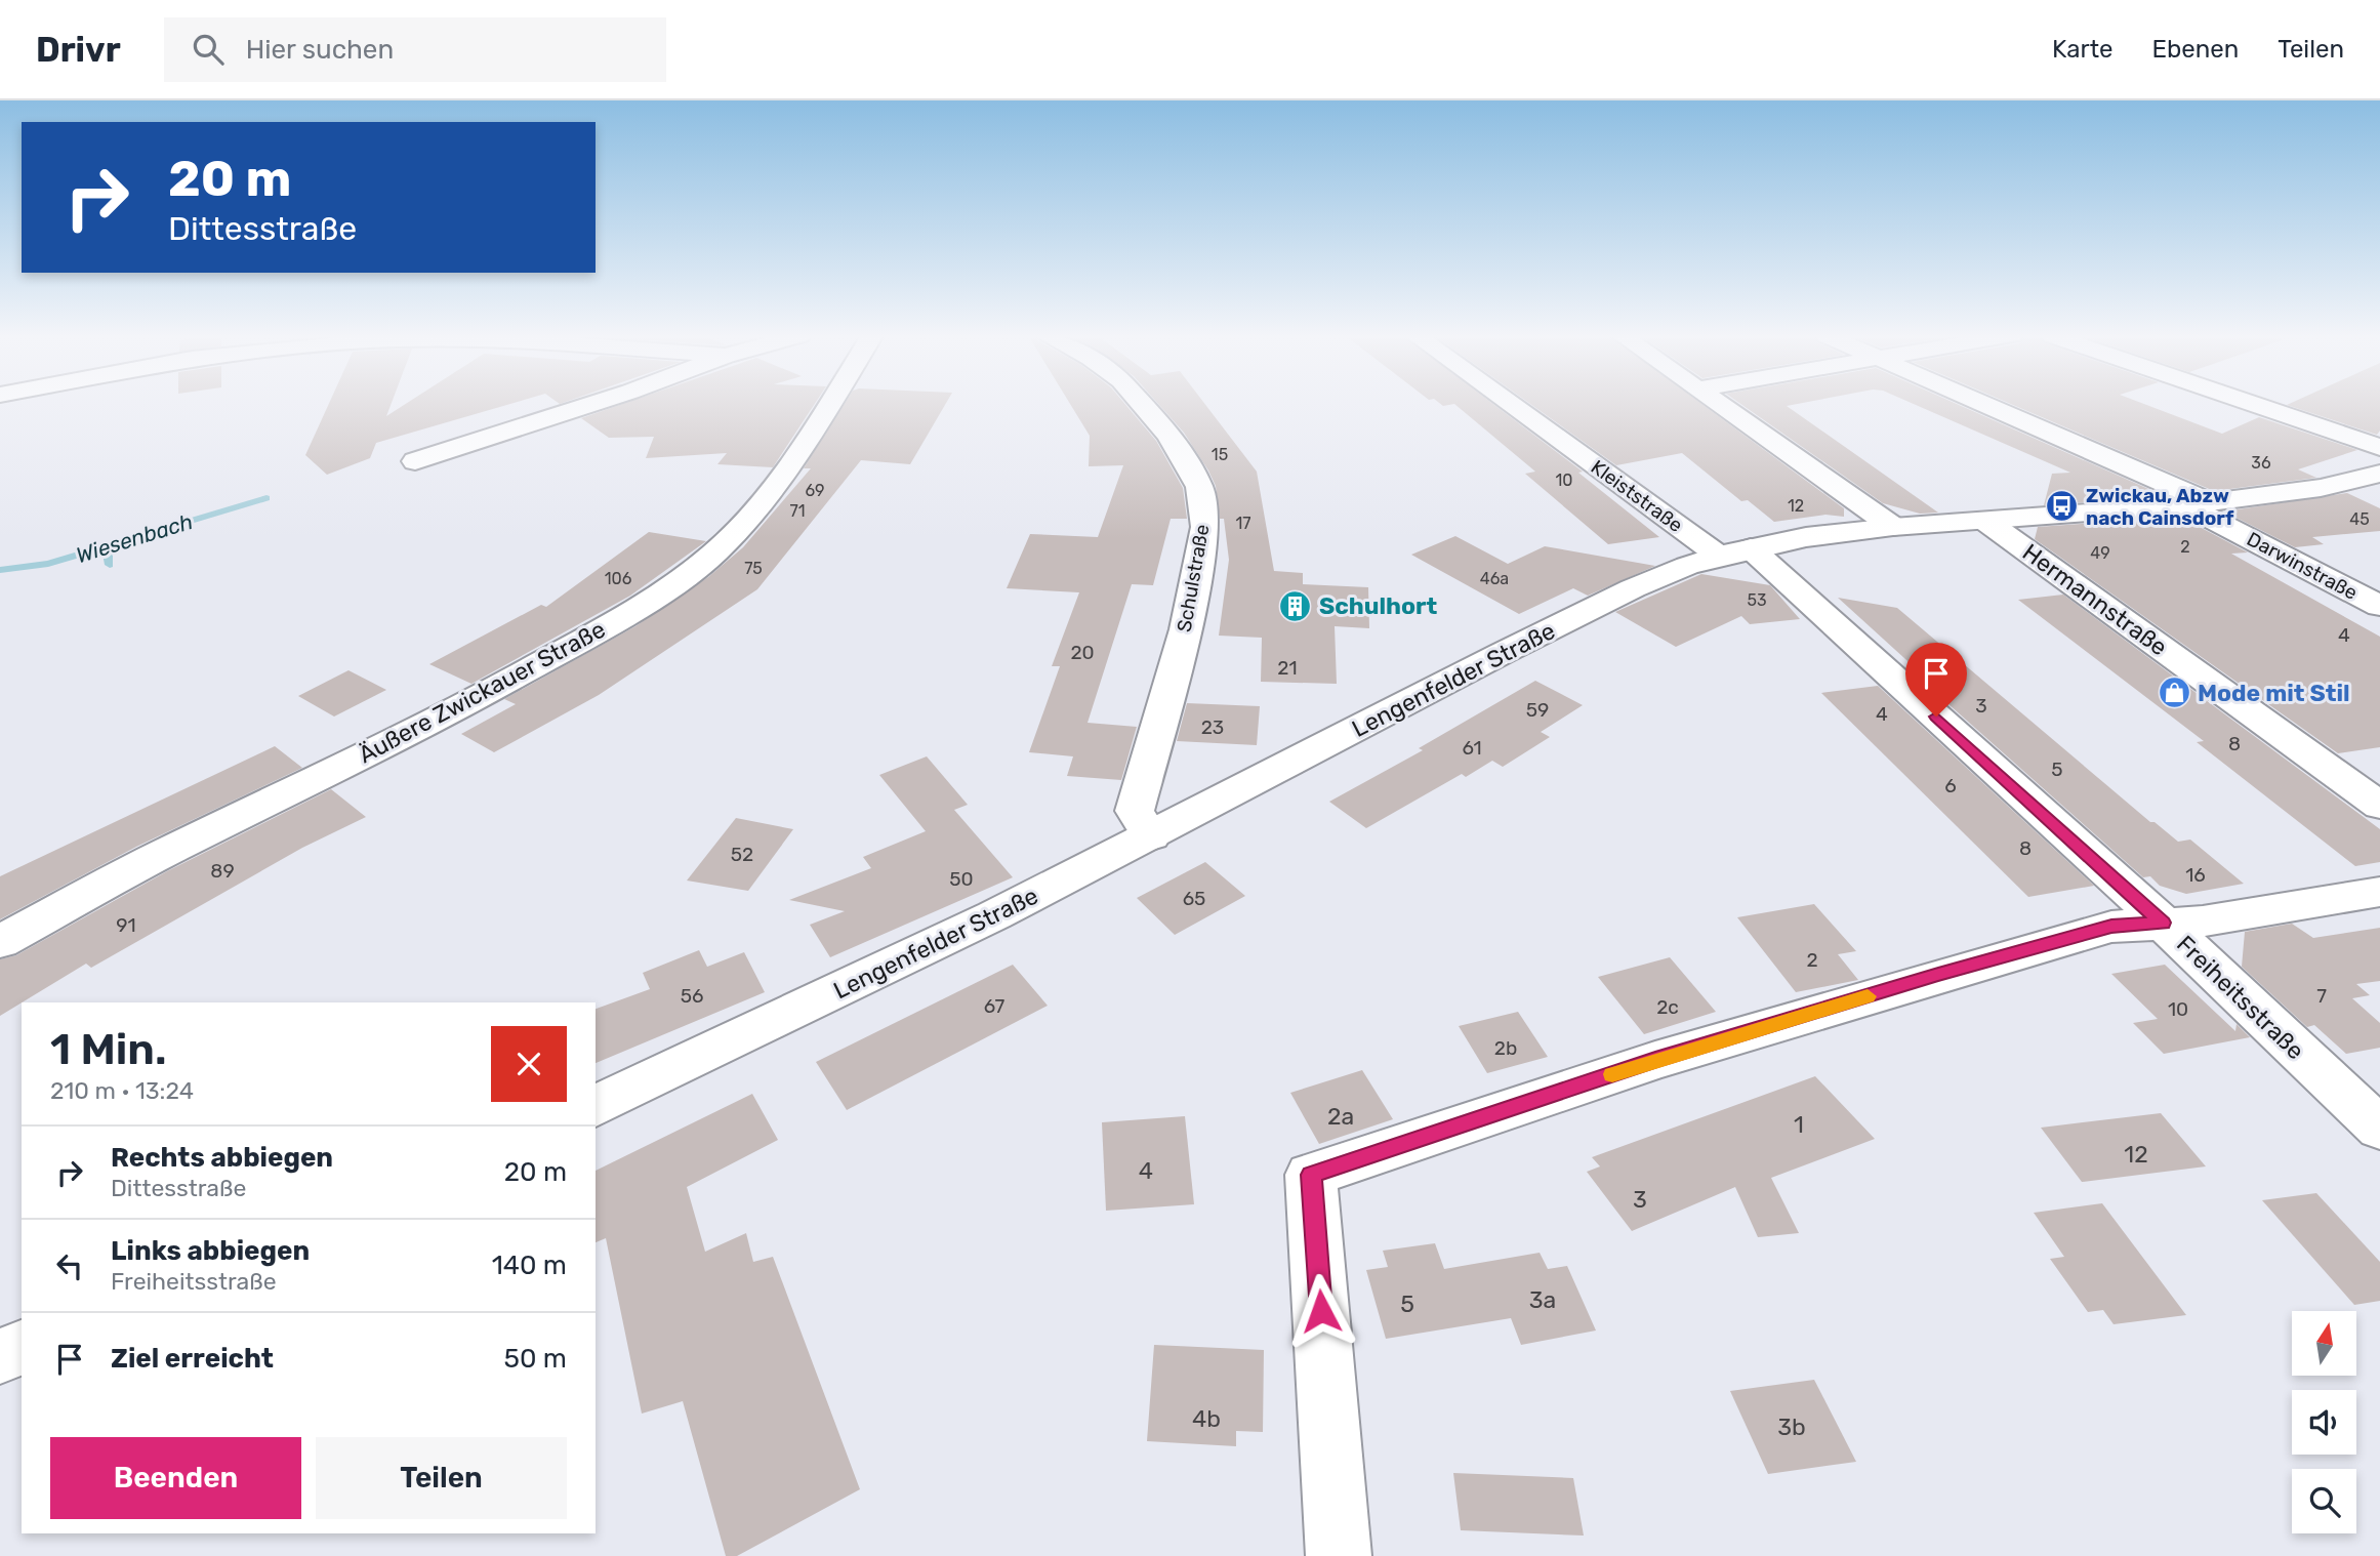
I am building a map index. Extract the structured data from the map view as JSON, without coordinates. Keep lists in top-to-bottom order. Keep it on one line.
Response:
{"streets":{"street":["Kleiststraße","Darwinstraße","Schulstraße","Hermannstraße","Lengenfelder Straße","Äußere Zwickauer Straße","Freiheitsstraße"]},"crossings":[["Kleiststraße","Lengenfelder Straße"],["Kleiststraße","Freiheitsstraße"],["Darwinstraße","Lengenfelder Straße"],["Schulstraße","Lengenfelder Straße"],["Hermannstraße","Lengenfelder Straße"],["Lengenfelder Straße","Freiheitsstraße"]],"water":["Wiesenbach"],"places":{"bus stop":["Zwickau, Abzw nach Cainsdorf"],"building":["Schulhort"],"shop":["Mode mit Stil"]},"house_numbers":["15","36","10","69","12","71","45","17","2","49","75","106","46a","53","4","20","21","3","59","4","23","8","61","5","6","8","52","89","16","50","65","91","2","56","7","67","2c","10","2b","2a","1","12","4","3","3a","5","4b","3b"],"north":"top","page":{"header":"Drivr","search":"Hier suchen","nav":["Karte","Ebenen","Teilen"],"turn":["20 m","Dittesstraße"],"heading":["1 Min.","210 m · 13:24"],"list":[{"name":"Rechts abbiegen","note":"Dittesstraße","value":"20 m"},{"name":"Links abbiegen","note":"Freiheitsstraße","value":"140 m"},{"name":"Ziel erreicht","value":"50 m"}],"buttons":["Beenden","Teilen"]}}
